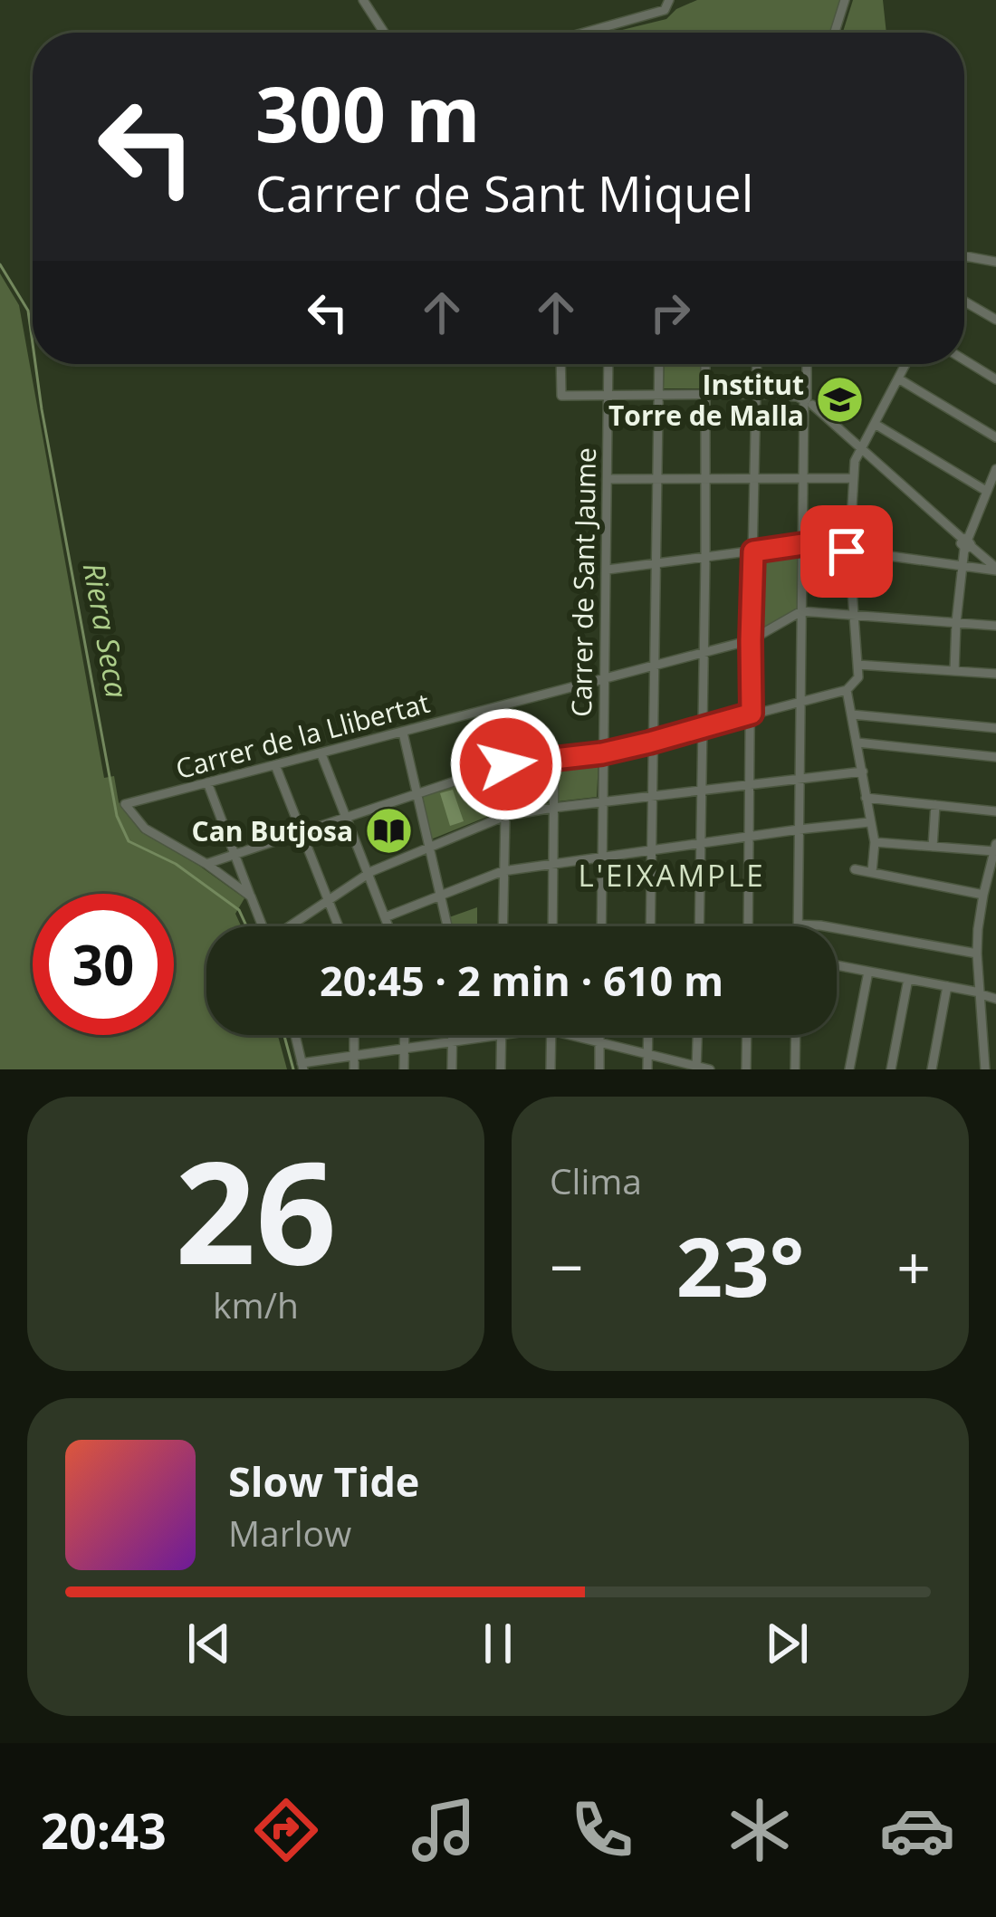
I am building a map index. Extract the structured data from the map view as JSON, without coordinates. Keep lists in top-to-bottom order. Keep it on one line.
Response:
{"streets":{"street":["Carrer de Sant Jaume","Carrer de la Llibertat"]},"crossings":[["Carrer de Sant Jaume","Carrer de la Llibertat"]],"districts":["L'EIXAMPLE"],"water":["Riera Seca"],"places":{"school or university":["Institut Torre de Malla"],"library":["Can Butjosa"]},"page":{"turn":["300 m","Carrer de Sant Miquel"],"limit":"30","trip":"20:45 · 2 min · 610 m","tile":[["26","km/h"],"Clima"],"heat":["−","23°","+"],"song":["Slow Tide","Marlow"],"tabs":"20:43"}}
